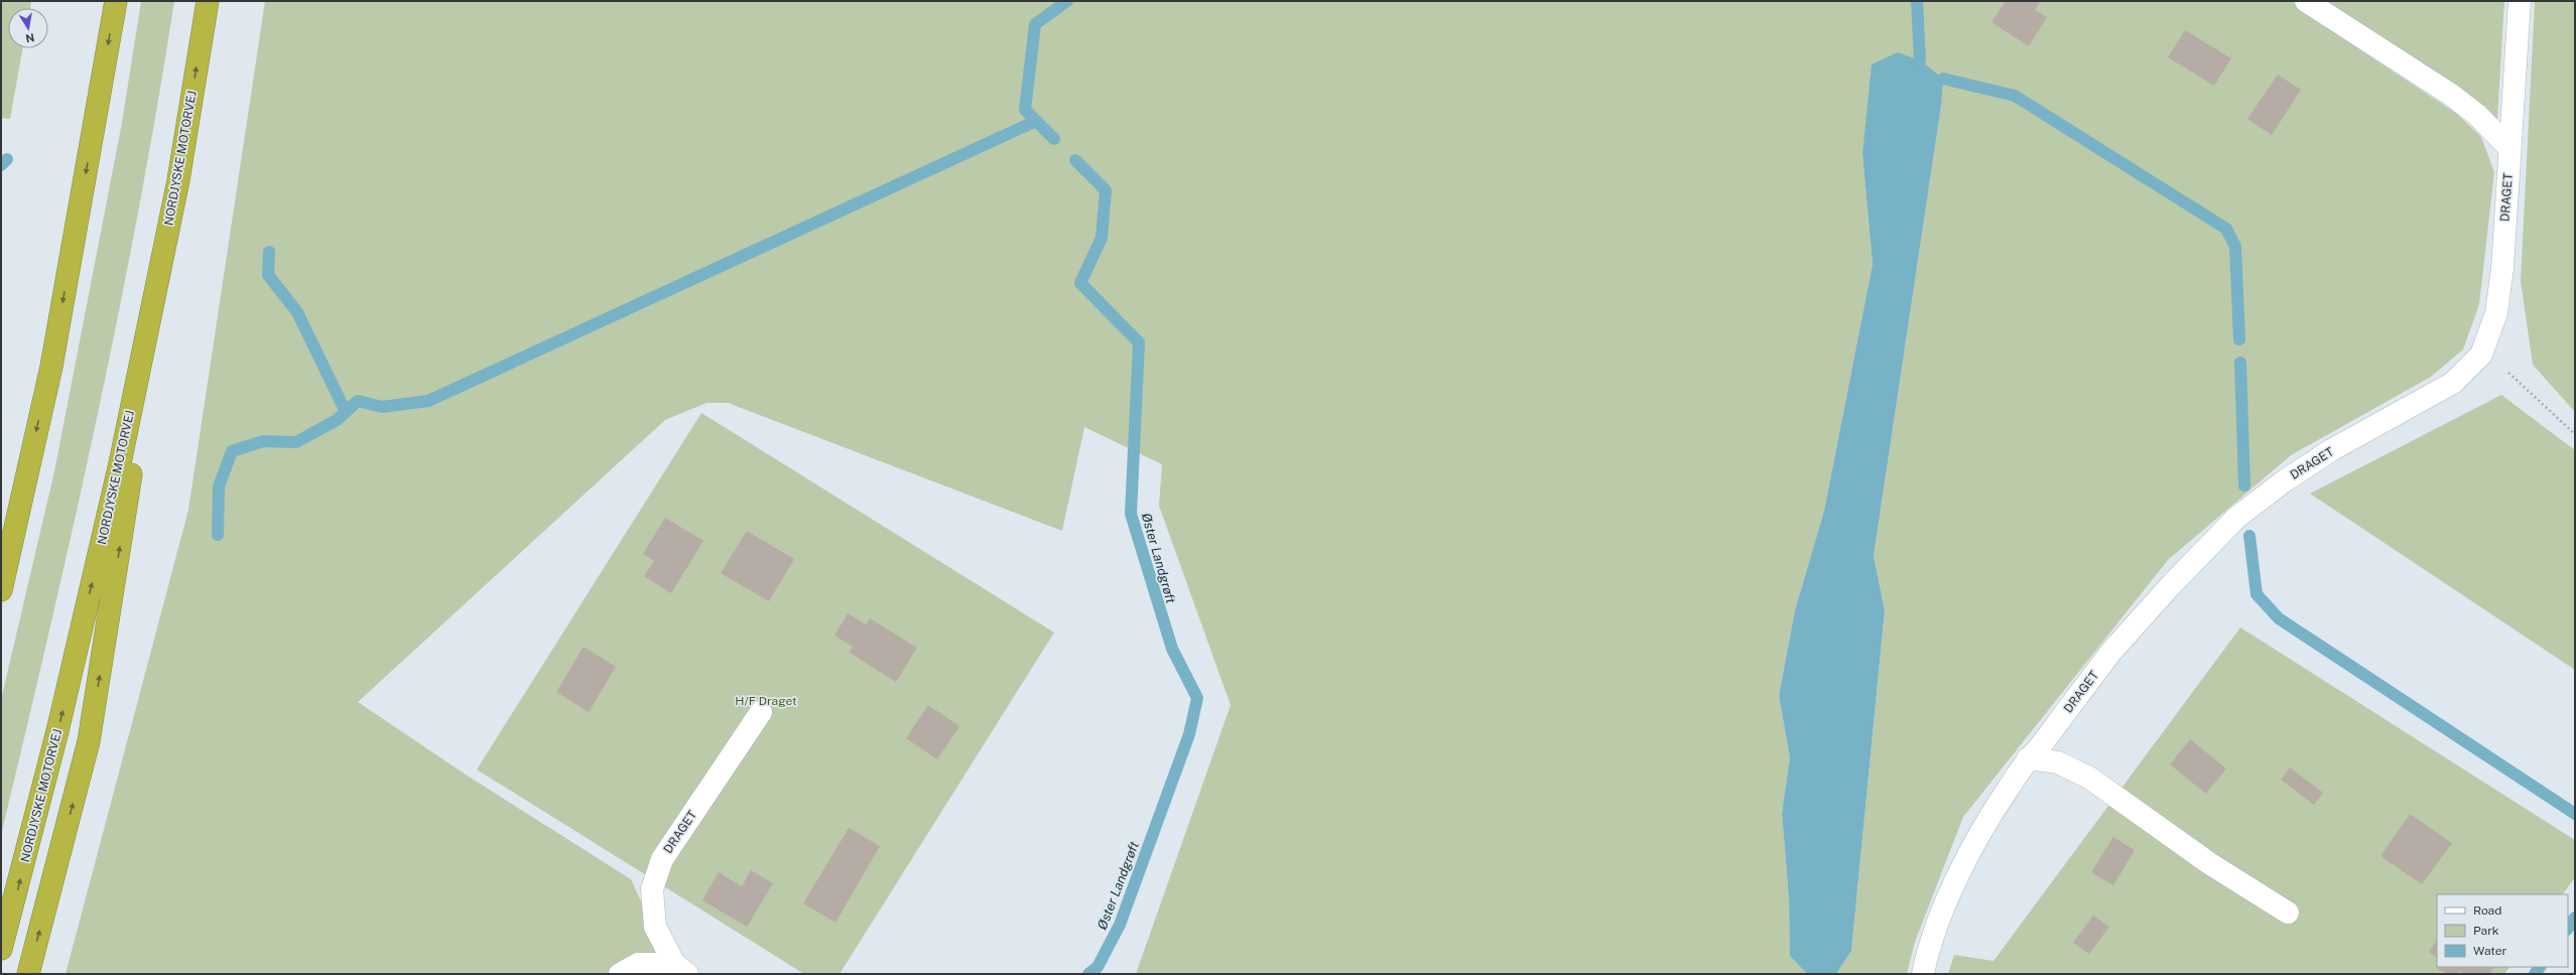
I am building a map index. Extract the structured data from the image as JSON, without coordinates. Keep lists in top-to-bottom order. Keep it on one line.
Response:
{"streets":{"highway":["NORDJYSKE MOTORVEJ"],"street":["DRAGET"]},"water":["Øster Landgrøft"],"parks":["H/F Draget"],"legend":["Road","Park","Water"],"north":"bottom"}
